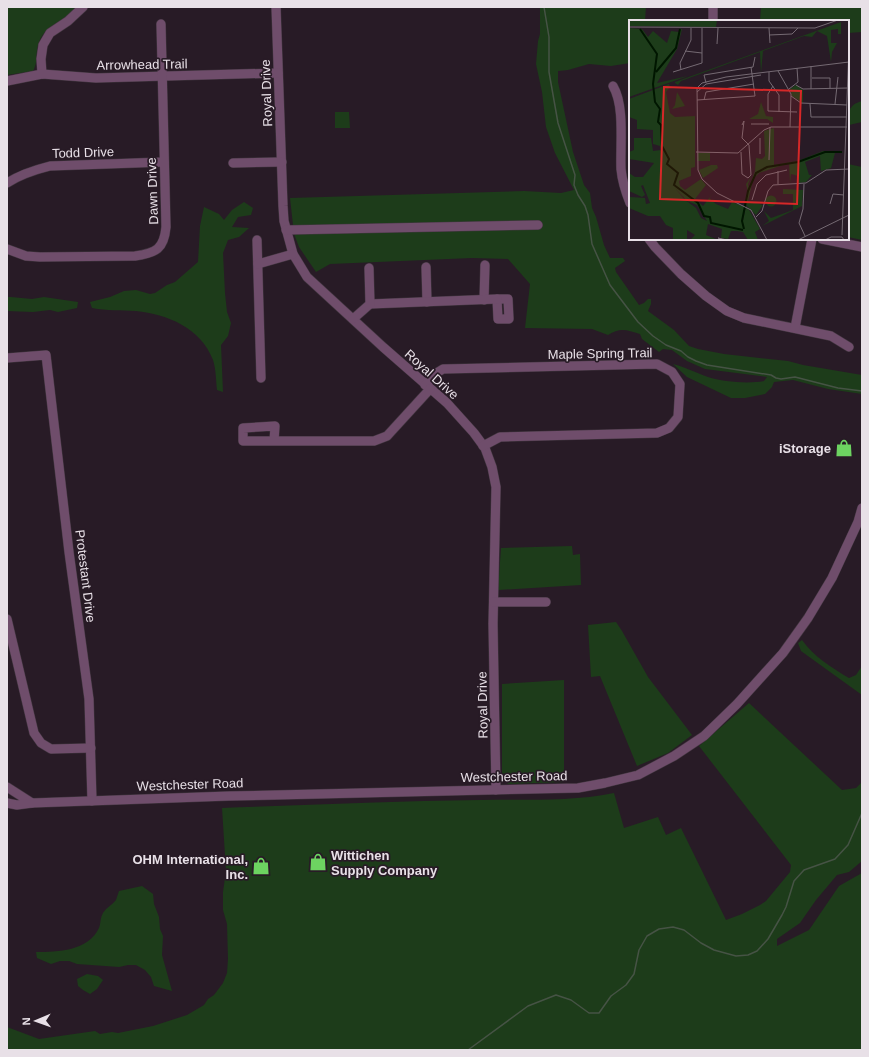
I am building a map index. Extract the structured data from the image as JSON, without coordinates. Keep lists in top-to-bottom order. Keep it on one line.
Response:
{"streets":{"street":["Arrowhead Trail","Royal Drive","Todd Drive","Dawn Drive","Maple Spring Trail","Protestant Drive","Westchester Road"]},"crossings":[["Arrowhead Trail","Royal Drive"],["Arrowhead Trail","Dawn Drive"],["Royal Drive","Maple Spring Trail"],["Royal Drive","Westchester Road"],["Todd Drive","Dawn Drive"],["Protestant Drive","Westchester Road"]],"places":{"shop":["iStorage","Wittichen Supply Company","OHM International, Inc."]},"north":"left"}
